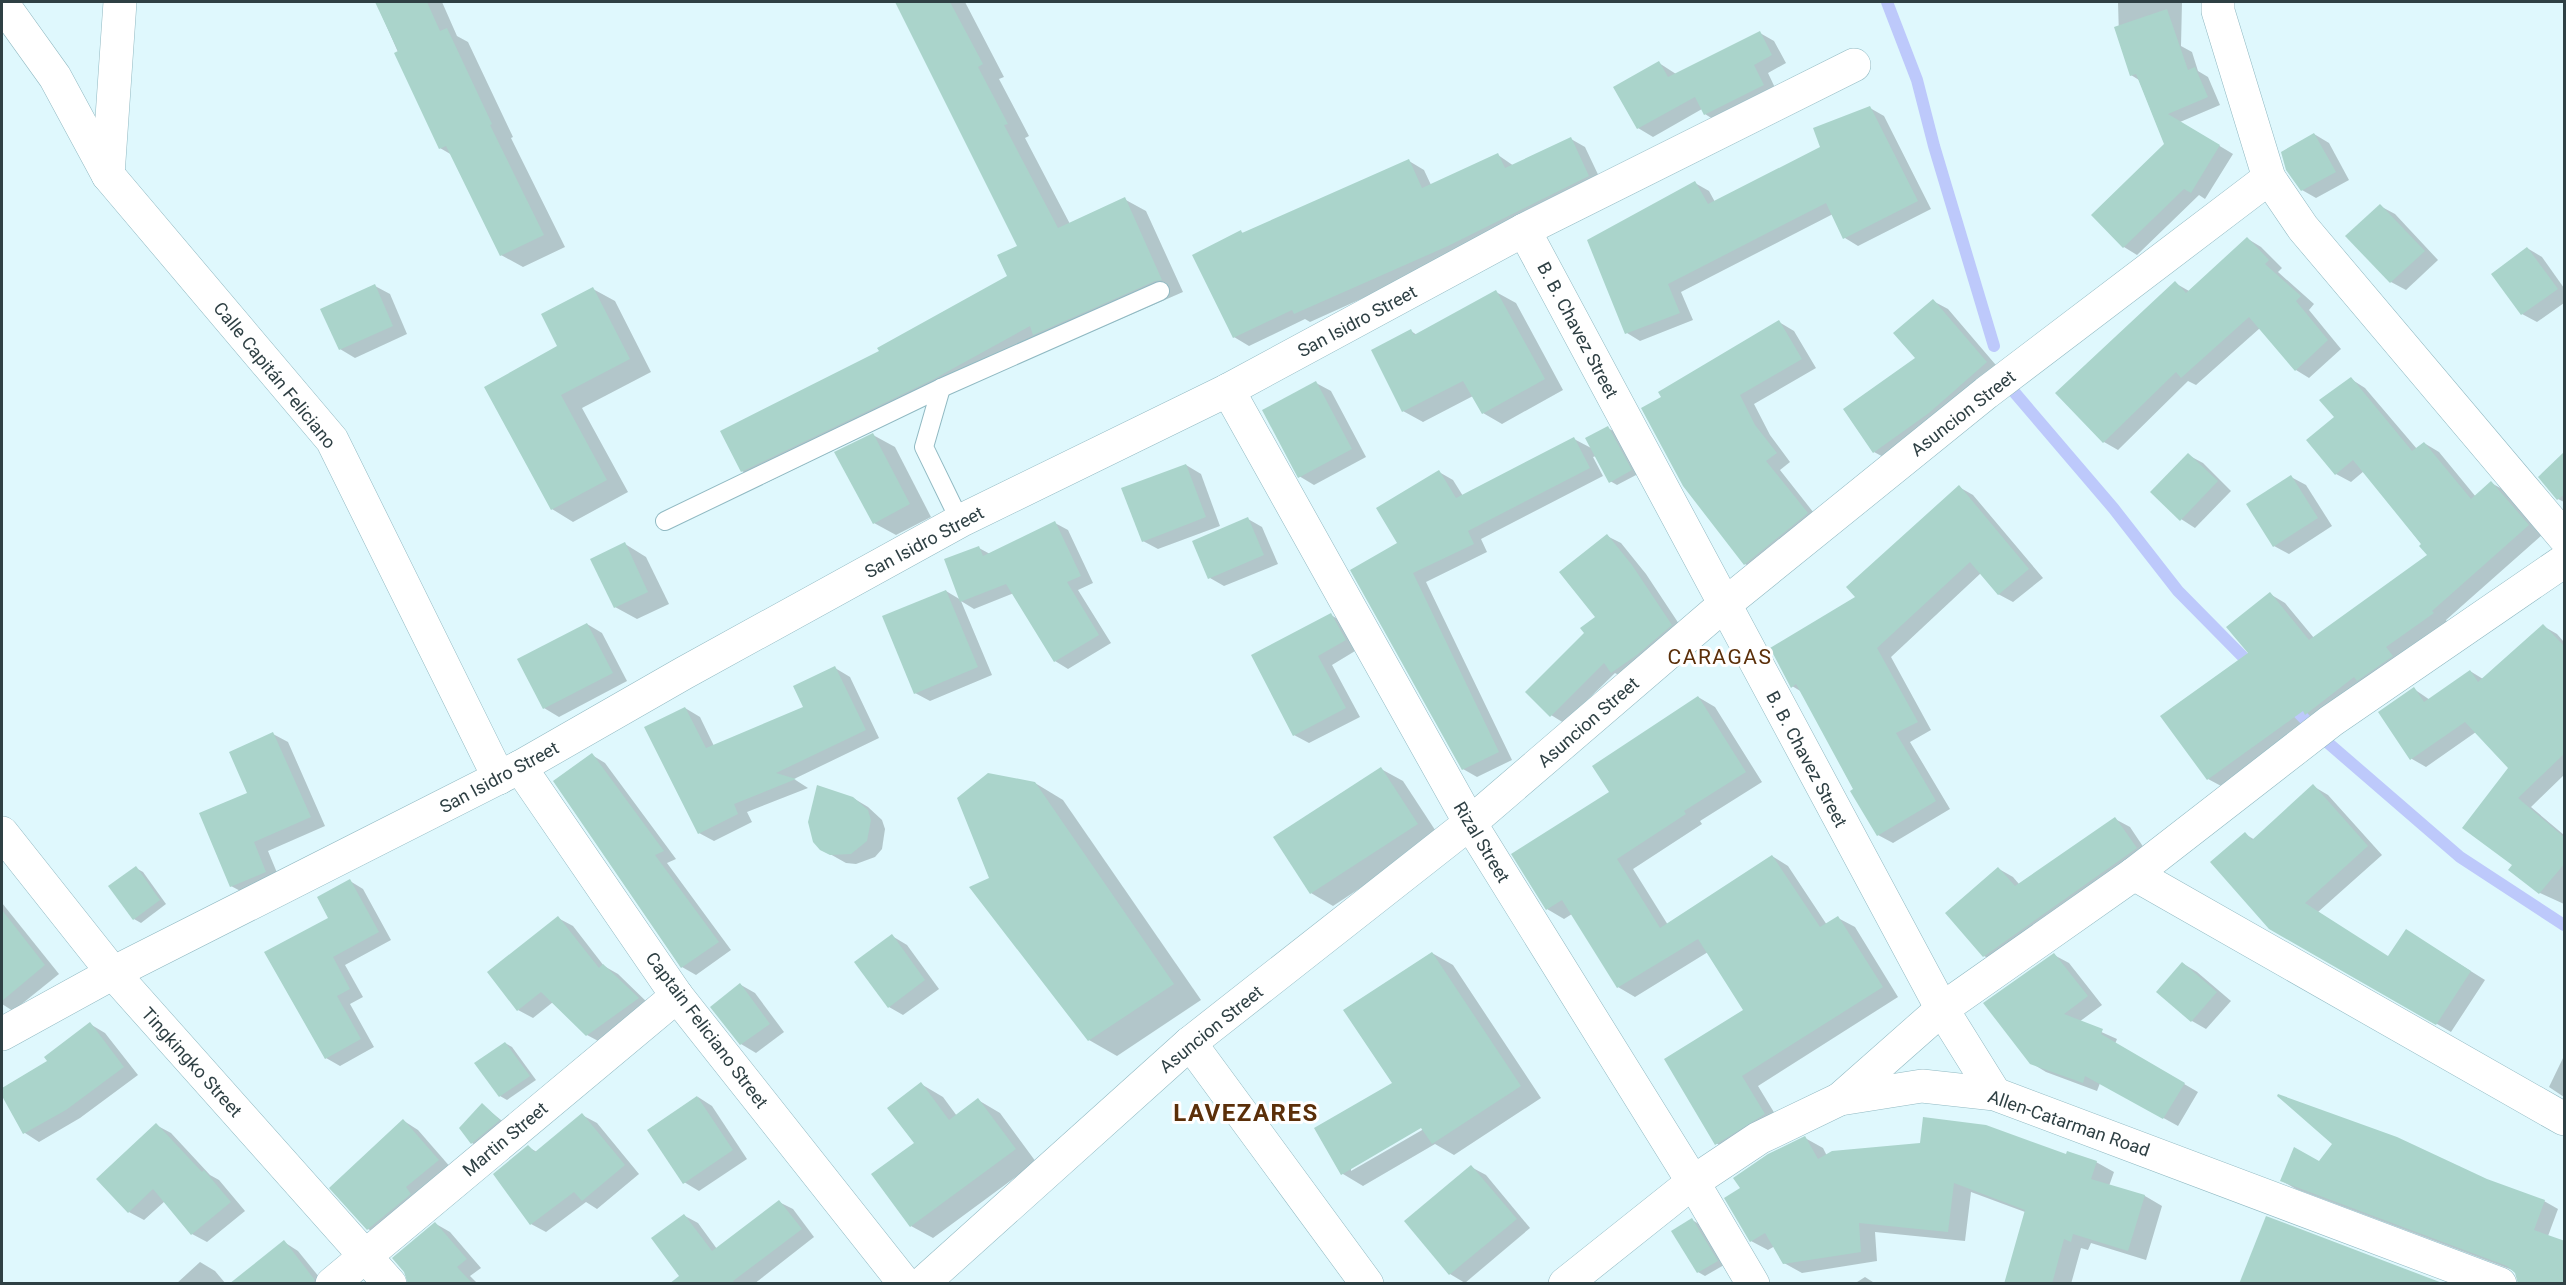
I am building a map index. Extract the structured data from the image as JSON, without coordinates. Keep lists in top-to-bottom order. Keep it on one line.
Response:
{"streets":{"street":["San Isidro Street","B. B. Chavez Street","Calle Capitán Feliciano","Asuncion Street","Rizal Street","Captain Feliciano Street","Tingkingko Street","Allen-Catarman Road","Martin Street"]},"crossings":[["San Isidro Street","B. B. Chavez Street"],["San Isidro Street","Calle Capitán Feliciano"],["San Isidro Street","Rizal Street"],["San Isidro Street","Captain Feliciano Street"],["San Isidro Street","Tingkingko Street"],["B. B. Chavez Street","Asuncion Street"],["B. B. Chavez Street","Allen-Catarman Road"],["Calle Capitán Feliciano","Captain Feliciano Street"],["Asuncion Street","Rizal Street"],["Rizal Street","Allen-Catarman Road"],["Captain Feliciano Street","Martin Street"],["Tingkingko Street","Martin Street"]],"districts":["CARAGAS","LAVEZARES"]}
